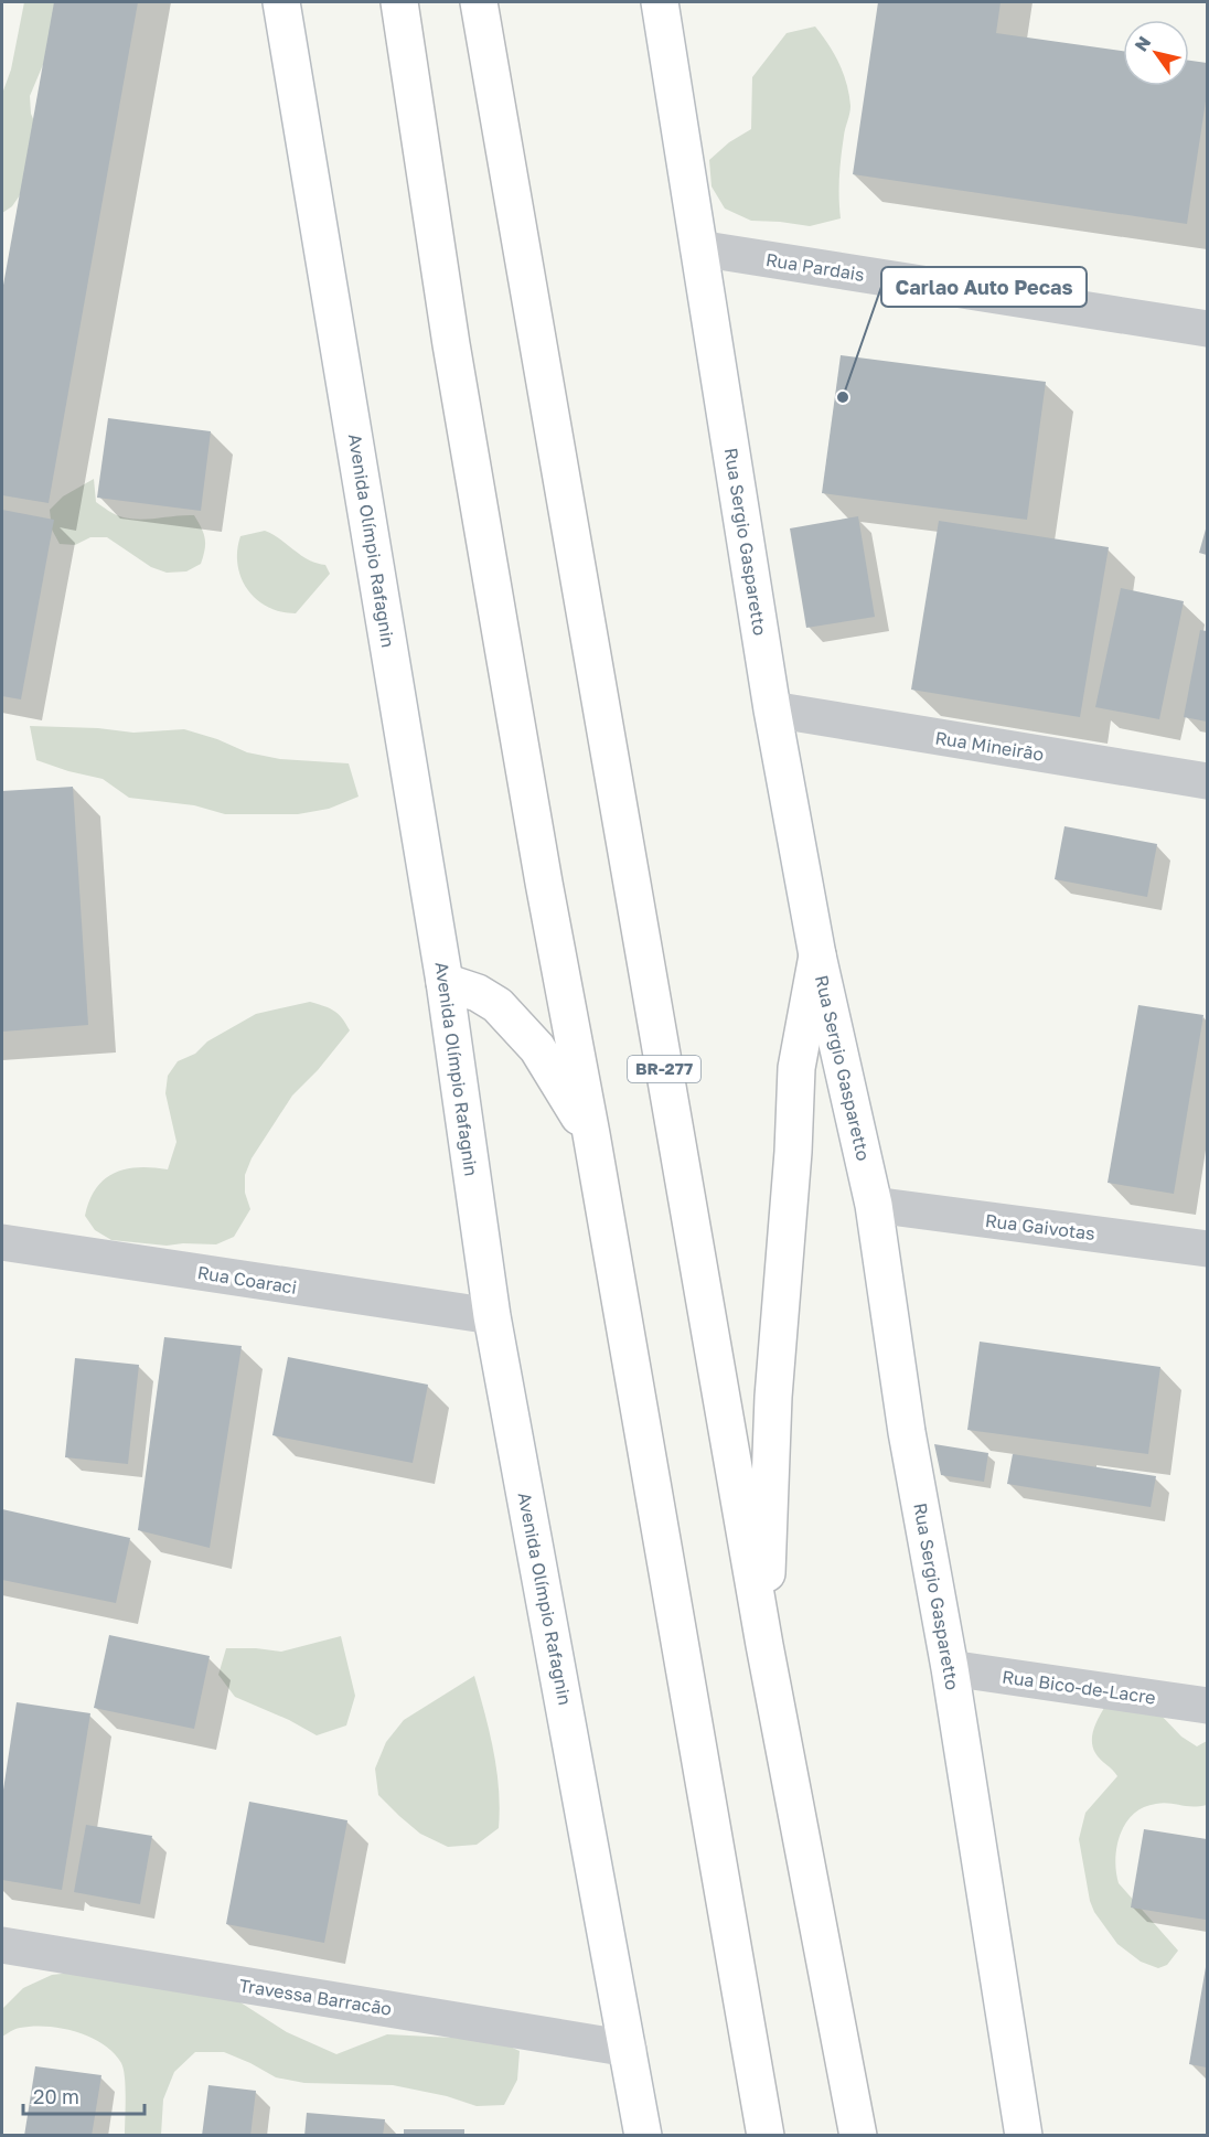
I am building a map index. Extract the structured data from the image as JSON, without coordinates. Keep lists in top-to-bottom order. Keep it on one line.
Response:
{"streets":{"main road":["Avenida Olímpio Rafagnin","Rua Sergio Gasparetto","BR-277"],"street":["Rua Pardais","Rua Mineirão","Rua Gaivotas","Rua Coaraci","Rua Bico-de-Lacre","Travessa Barracão"]},"crossings":[["Rua Pardais","Rua Sergio Gasparetto"],["Avenida Olímpio Rafagnin","Rua Coaraci"],["Avenida Olímpio Rafagnin","Travessa Barracão"],["Rua Sergio Gasparetto","Rua Mineirão"],["Rua Sergio Gasparetto","Rua Gaivotas"],["Rua Sergio Gasparetto","Rua Bico-de-Lacre"]],"places":["Carlao Auto Pecas"],"scale_bar":"20 m","north":"top left"}
